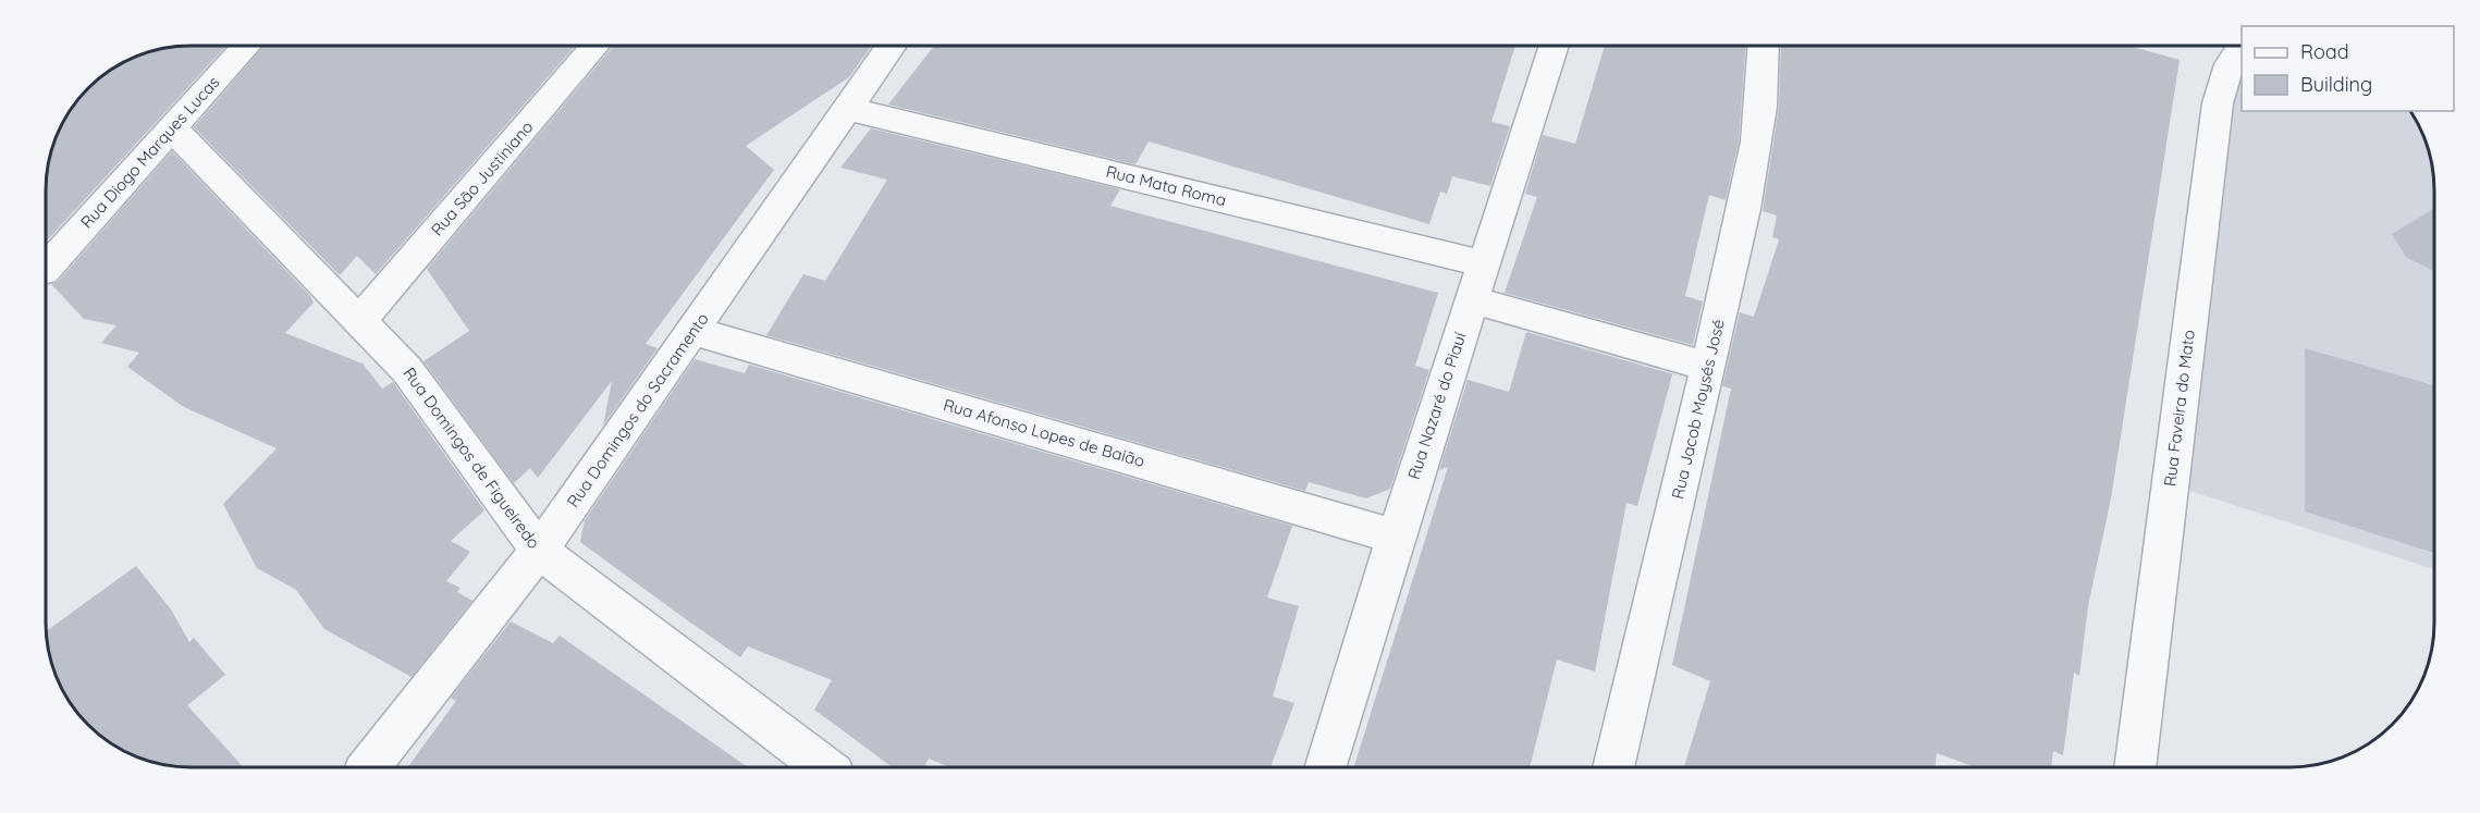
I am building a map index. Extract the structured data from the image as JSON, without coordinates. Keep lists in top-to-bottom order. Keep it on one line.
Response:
{"streets":{"street":["Rua Diogo Marques Lucas","Rua São Justiniano","Rua Mata Roma","Rua Nazaré do Piauí","Rua Faveira do Mato","Rua Jacob Moysés José","Rua Domingos do Sacramento","Rua Afonso Lopes de Baião","Rua Domingos de Figueiredo"]},"crossings":[["Rua Diogo Marques Lucas","Rua Domingos de Figueiredo"],["Rua São Justiniano","Rua Domingos de Figueiredo"],["Rua Mata Roma","Rua Nazaré do Piauí"],["Rua Mata Roma","Rua Domingos do Sacramento"],["Rua Nazaré do Piauí","Rua Afonso Lopes de Baião"],["Rua Domingos do Sacramento","Rua Afonso Lopes de Baião"],["Rua Domingos do Sacramento","Rua Domingos de Figueiredo"]],"legend":["Road","Building"]}
